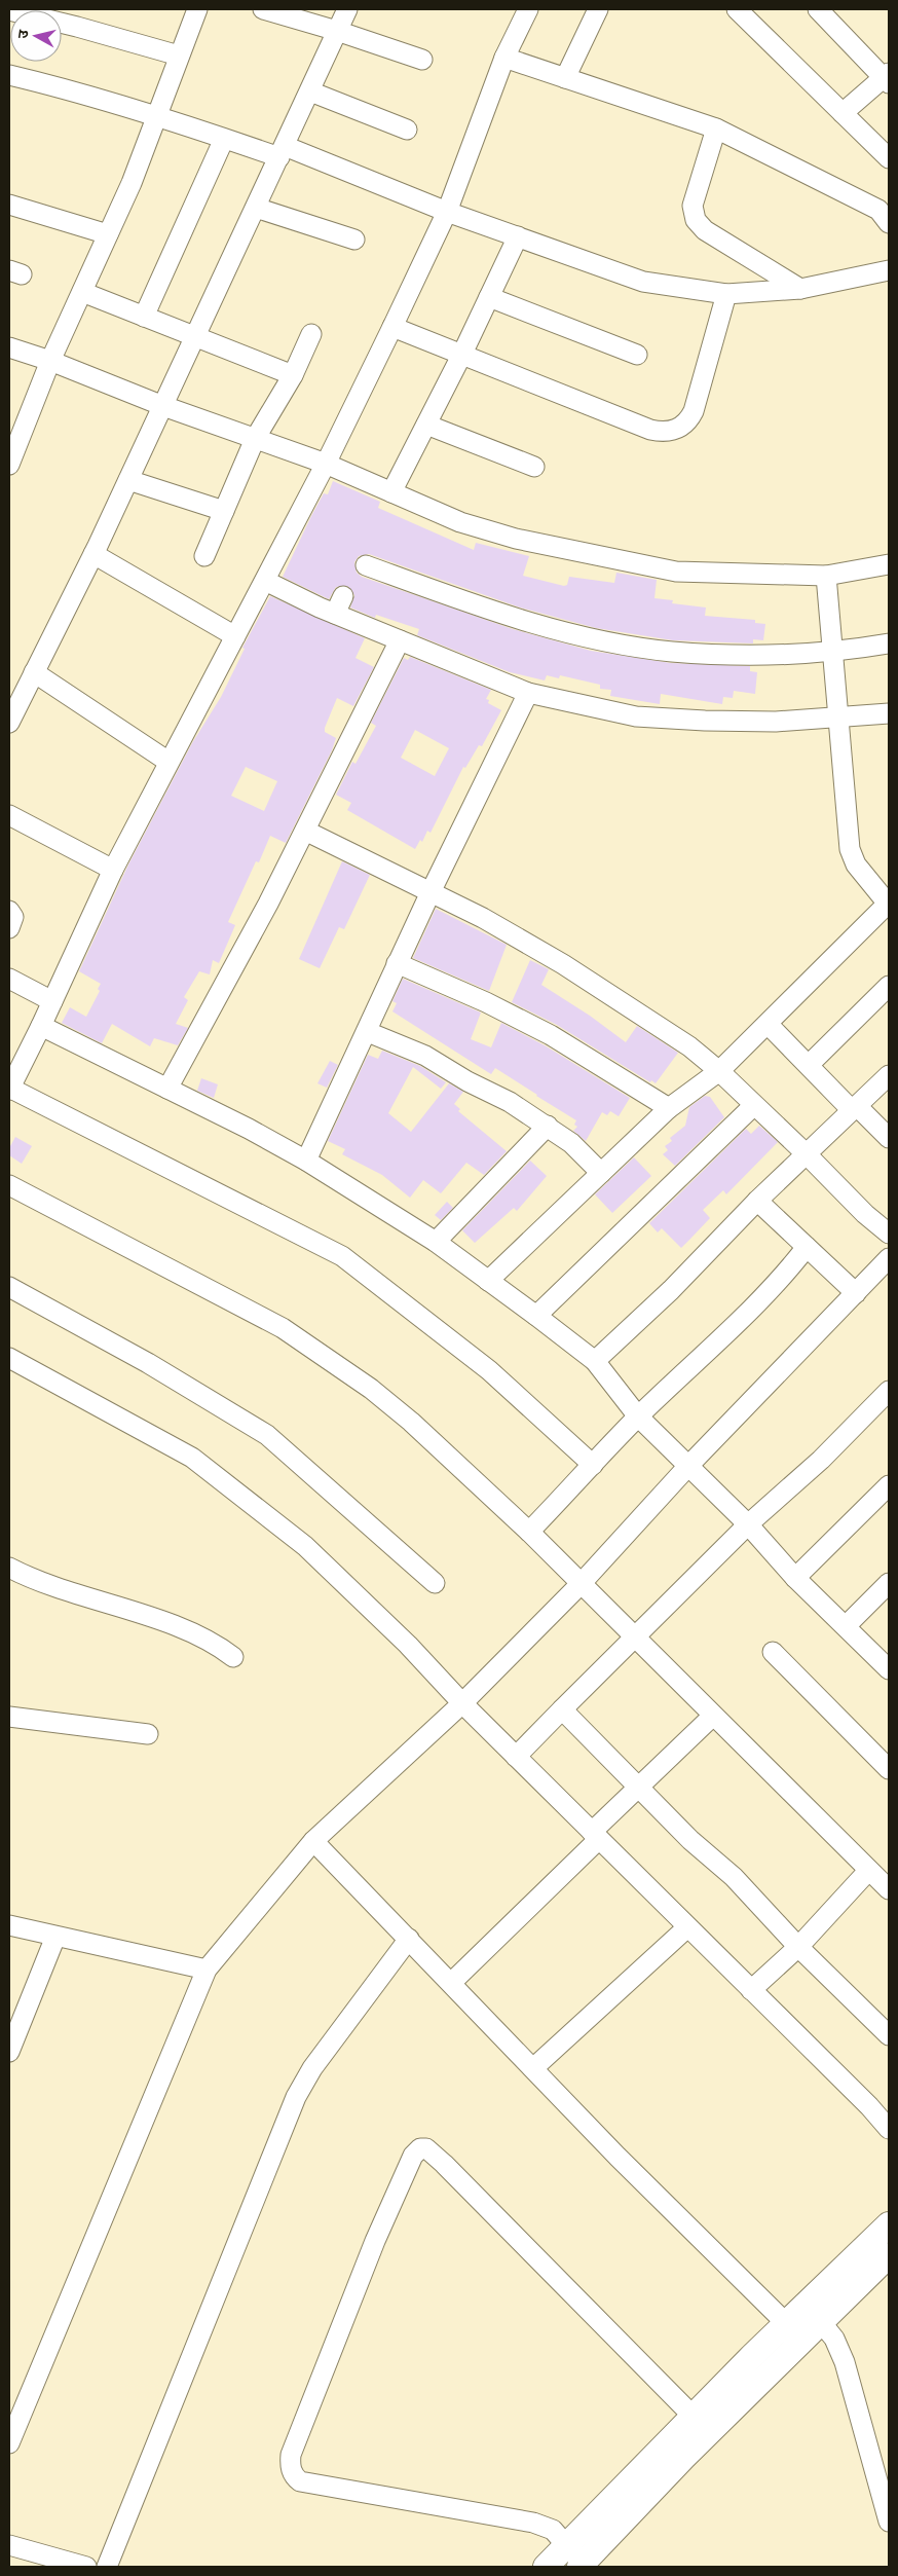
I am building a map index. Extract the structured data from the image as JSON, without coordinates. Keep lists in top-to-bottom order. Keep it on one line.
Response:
{"north":"left"}
